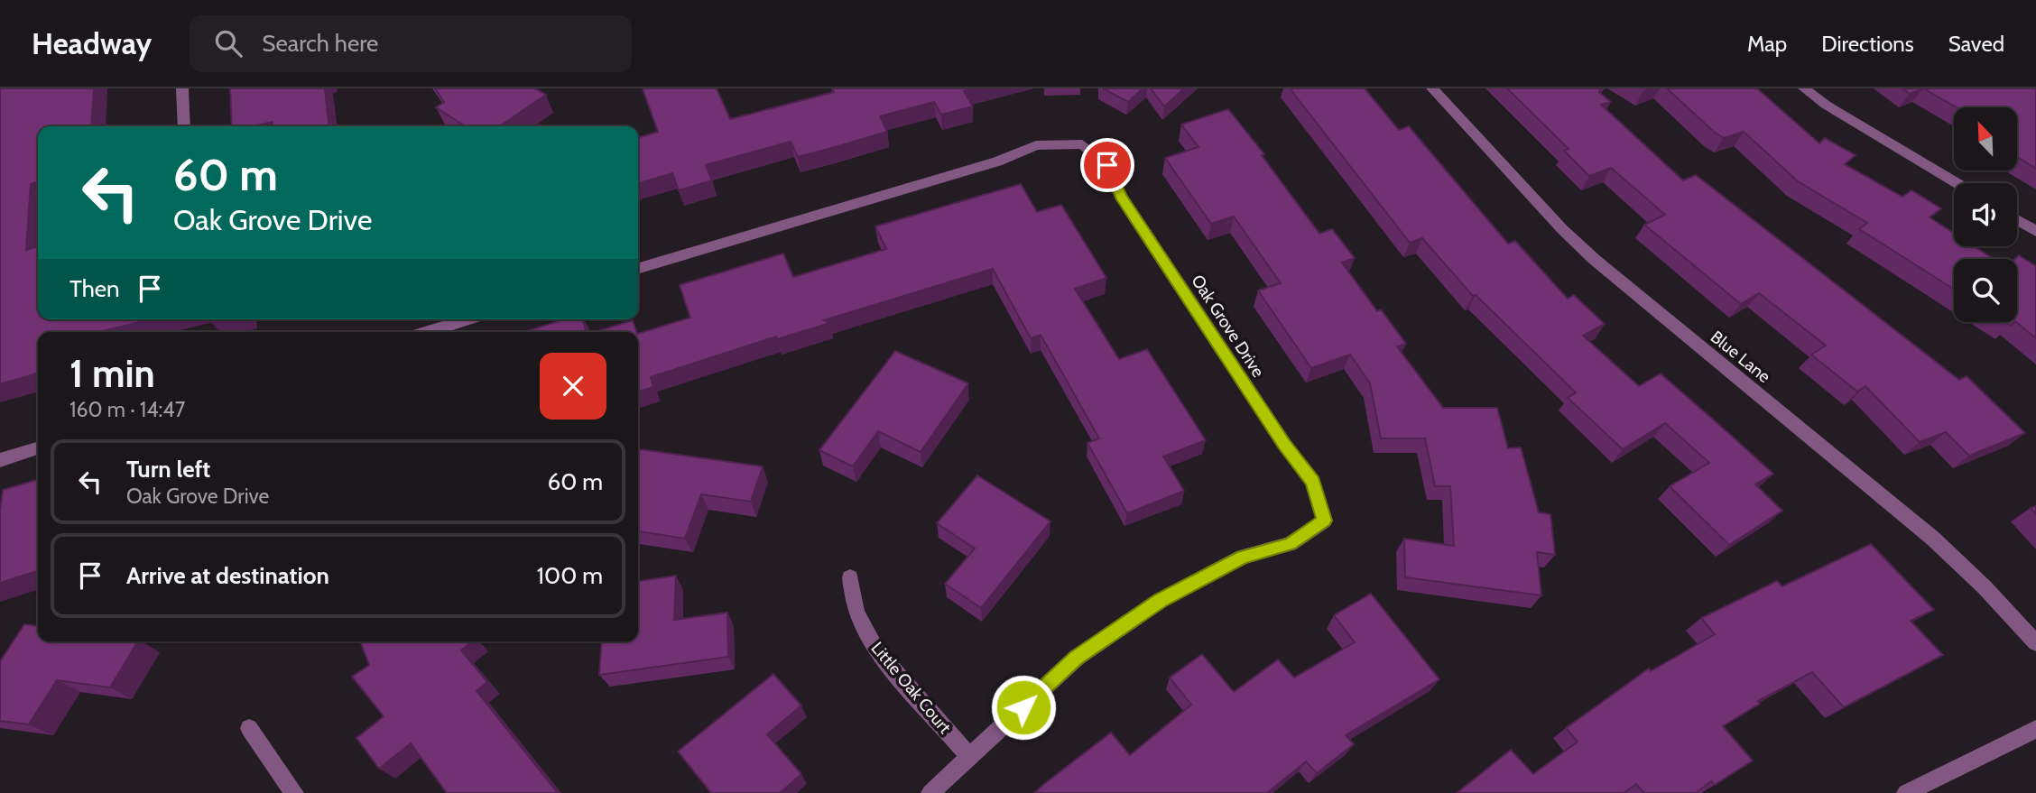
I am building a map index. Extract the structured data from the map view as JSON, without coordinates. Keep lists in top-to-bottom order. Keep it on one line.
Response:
{"streets":{"street":["Oak Grove Drive","Blue Lane","Little Oak Court"]},"crossings":[["Oak Grove Drive","Little Oak Court"]],"north":"top left","page":{"header":"Headway","search":"Search here","nav":["Map","Directions","Saved"],"turn":["60 m","Oak Grove Drive"],"then":"Then","heading":["1 min","160 m · 14:47"],"list":[{"name":"Turn left","note":"Oak Grove Drive","value":"60 m"},{"name":"Arrive at destination","value":"100 m"}]}}
